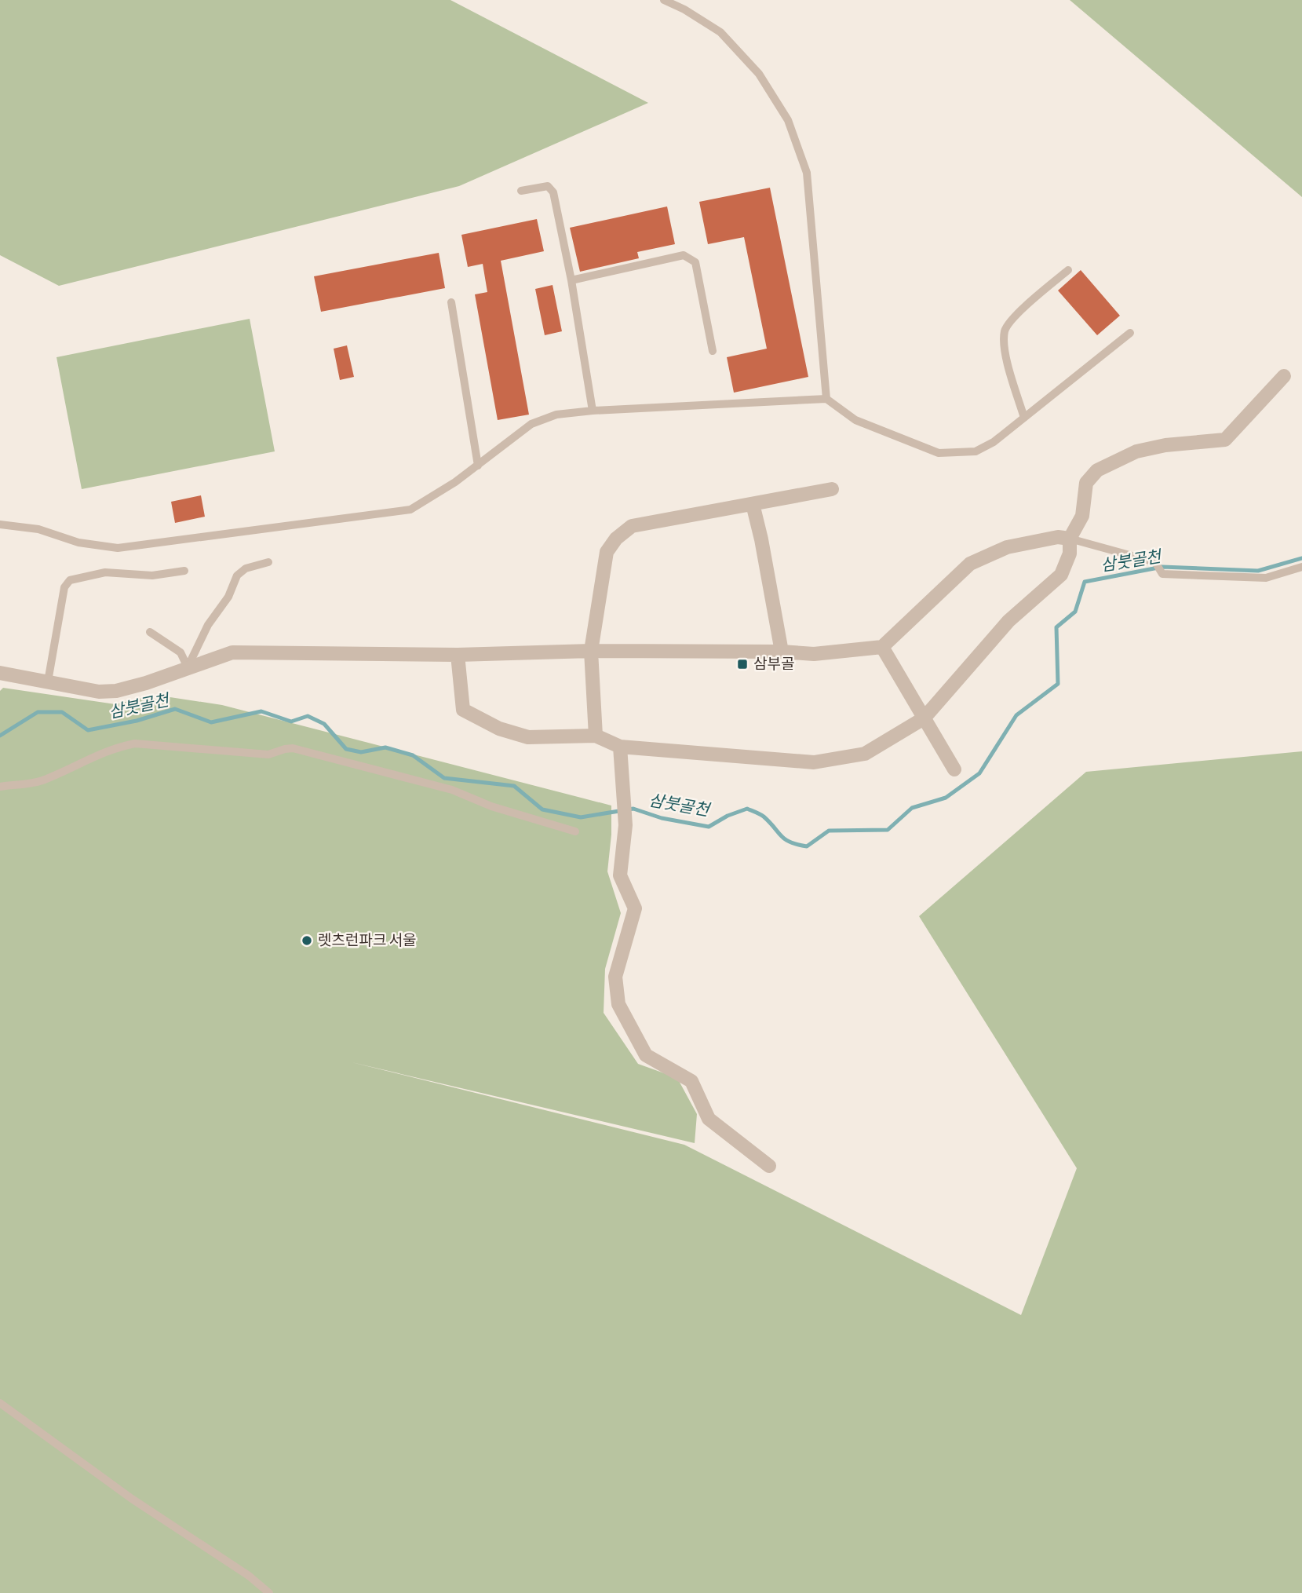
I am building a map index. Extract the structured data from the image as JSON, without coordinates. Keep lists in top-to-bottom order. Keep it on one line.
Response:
{"water":["삼붓골천"],"places":{"transit":["삼부골"],"other":["렛츠런파크 서울"]}}
